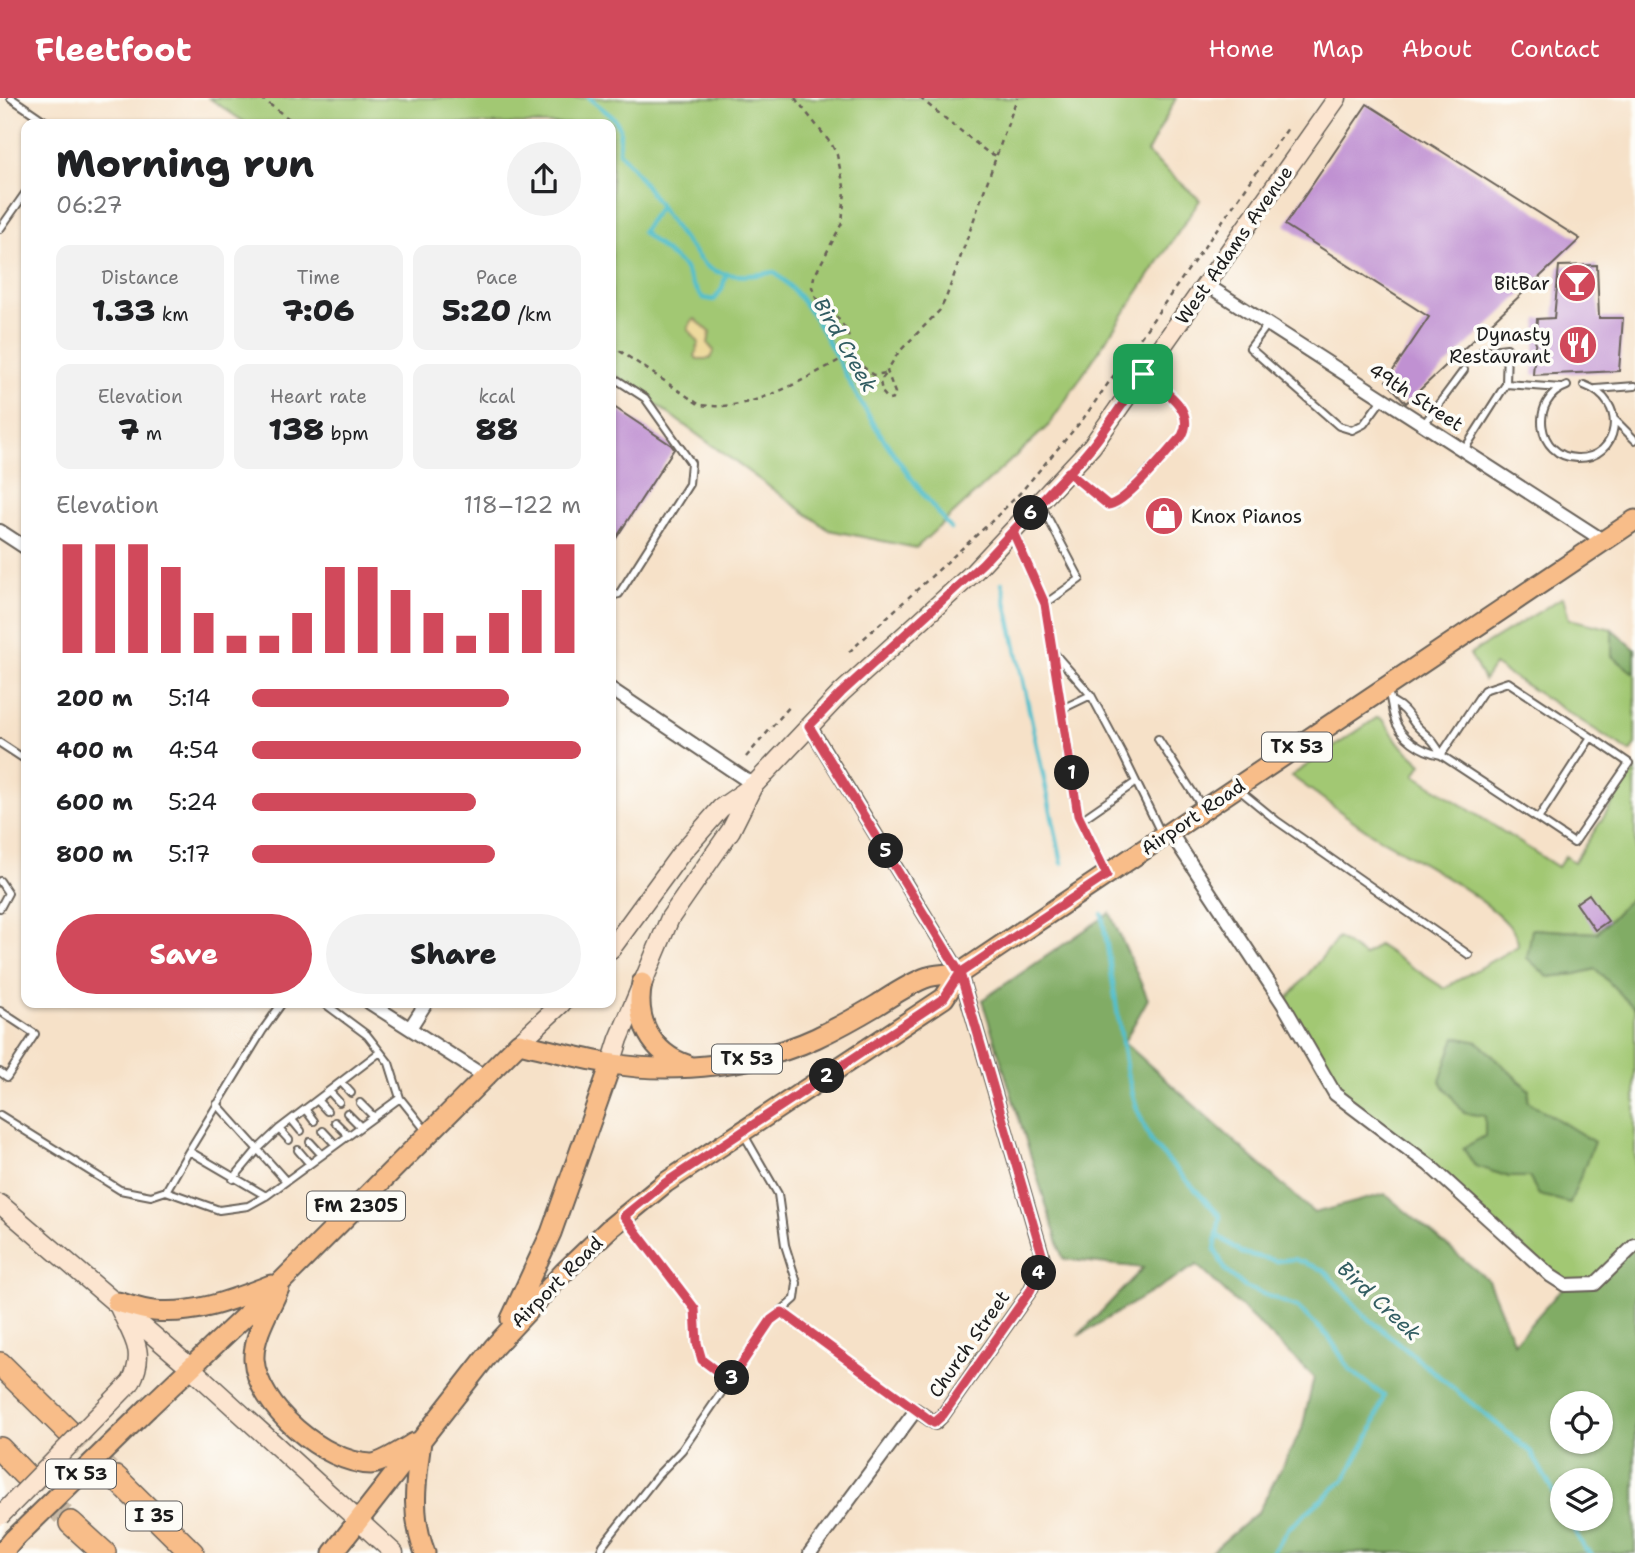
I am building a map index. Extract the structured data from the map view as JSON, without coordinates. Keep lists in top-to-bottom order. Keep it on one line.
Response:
{"streets":{"highway":["I 35"],"main road":["West Adams Avenue","TX 53","Airport Road","FM 2305"],"street":["49th Street","Church Street"]},"crossings":[["West Adams Avenue","49th Street"],["West Adams Avenue","Airport Road"],["49th Street","Airport Road"],["TX 53","FM 2305"],["Airport Road","FM 2305"],["Airport Road","Church Street"]],"water":["Bird Creek"],"places":{"bar":["BitBar"],"restaurant":["Dynasty Restaurant"],"shop":["Knox Pianos"]},"page":{"header":"Fleetfoot","nav":["Home","Map","About","Contact"],"heading":["Morning run","06:27"],"stats":[["Distance","1.33 km"],["Time","7:06"],["Pace","5:20 /km"],["Elevation","7 m"],["Heart rate","138 bpm"],["kcal","88"]],"chart":["Elevation","118–122 m"],"pins":["6","1","5","2","4","3"],"list":[{"name":"200 m","note":"5:14"},{"name":"400 m","note":"4:54"},{"name":"600 m","note":"5:24"},{"name":"800 m","note":"5:17"}],"buttons":["Save","Share"]}}
